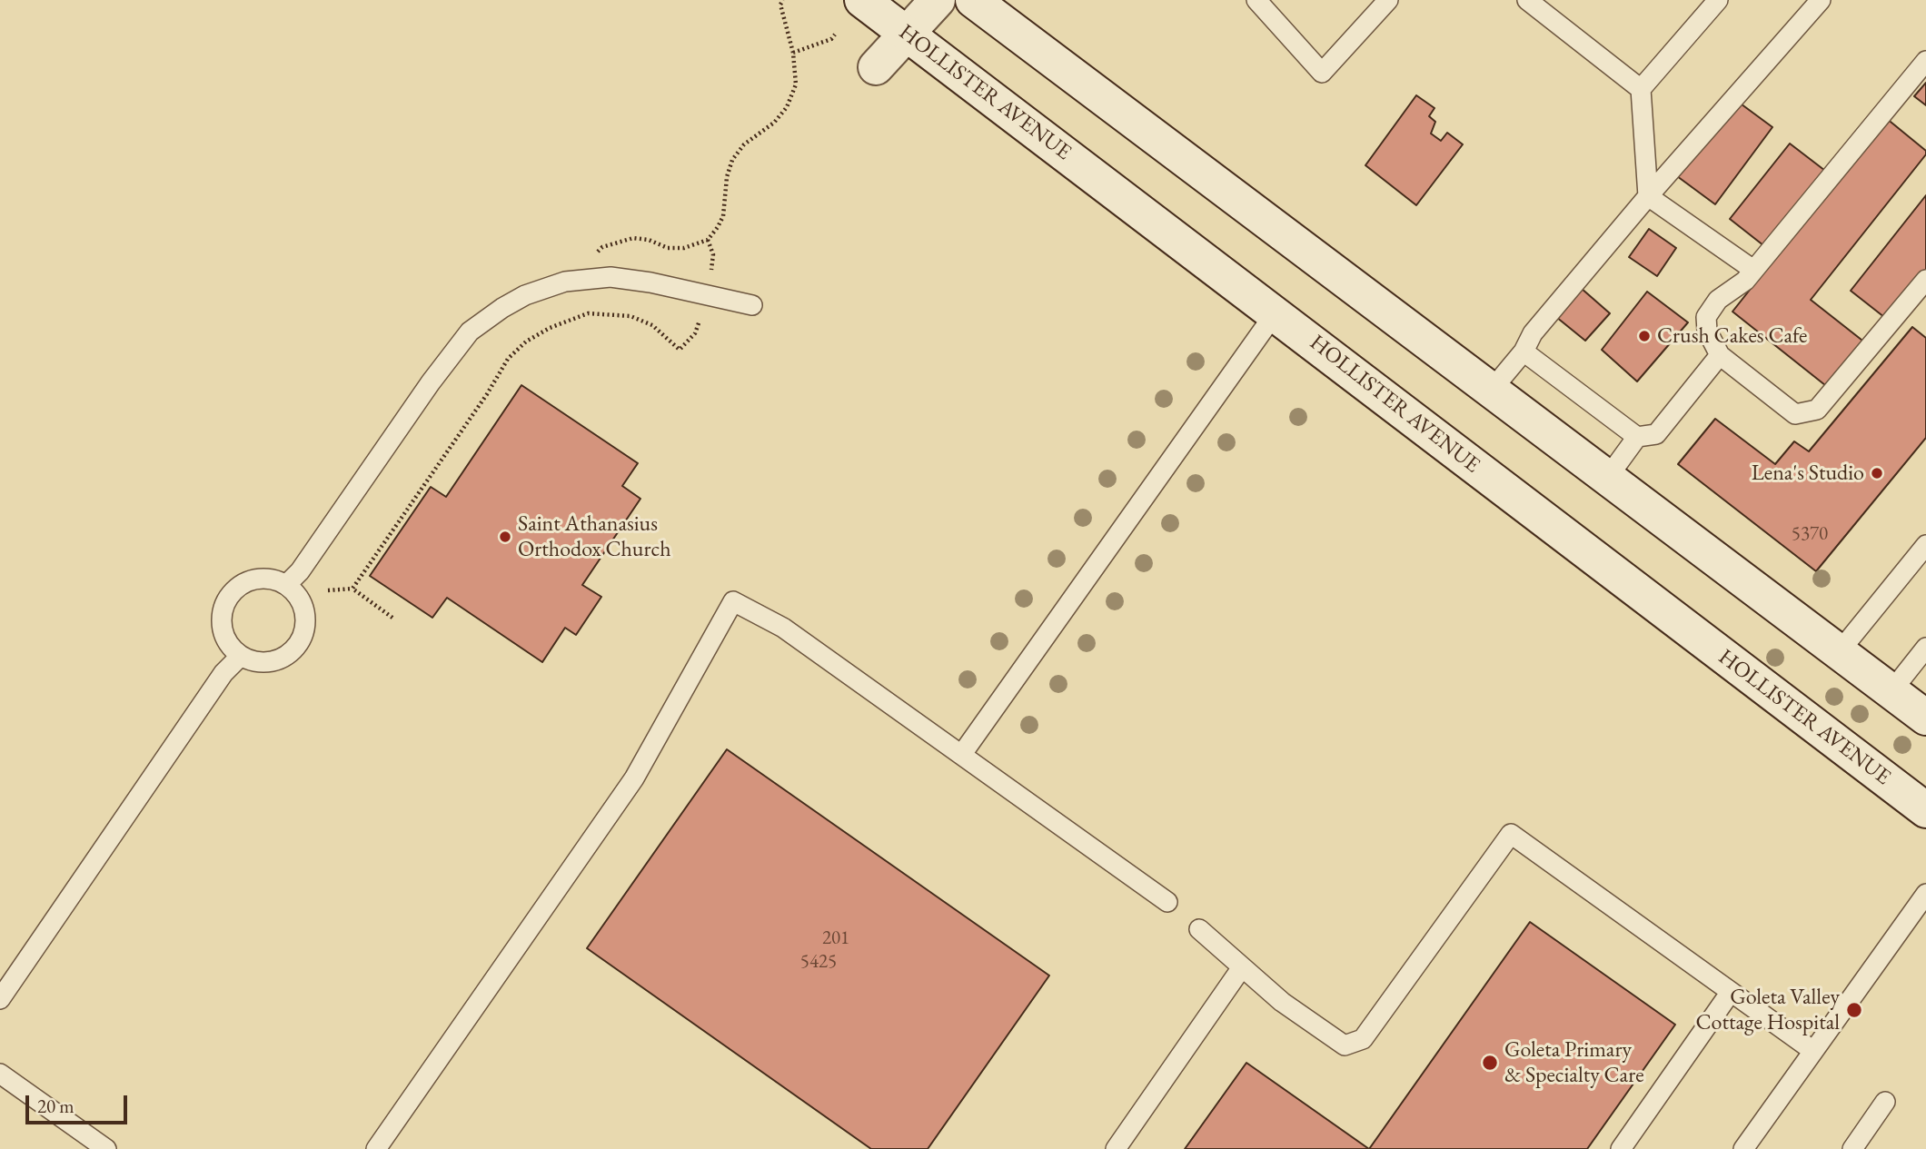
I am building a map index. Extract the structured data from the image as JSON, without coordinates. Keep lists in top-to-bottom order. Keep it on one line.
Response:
{"streets":{"main road":["HOLLISTER AVENUE"]},"places":["Crush Cakes Cafe","Lena's Studio","Saint Athanasius Orthodox Church","Goleta Valley Cottage Hospital","Goleta Primary & Specialty Care"],"house_numbers":["5370","201","5425"],"scale_bar":"20 m"}
